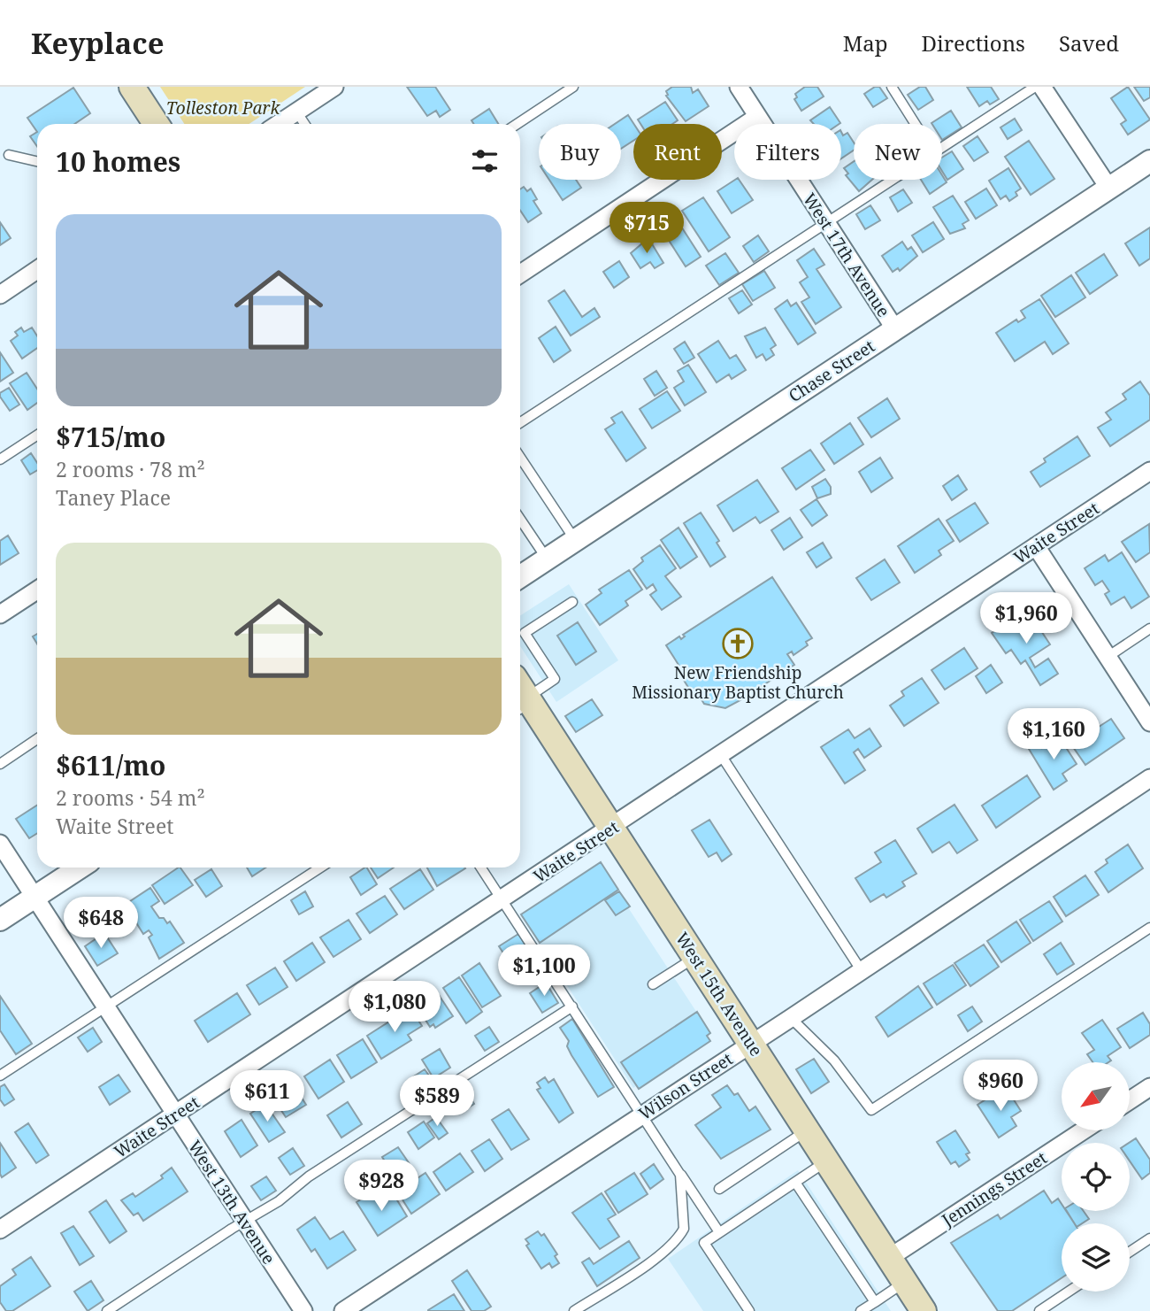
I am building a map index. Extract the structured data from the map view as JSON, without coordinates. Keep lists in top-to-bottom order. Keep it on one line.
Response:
{"streets":{"main road":["West 15th Avenue"],"street":["West 17th Avenue","Chase Street","Waite Street","Wilson Street","Jennings Street","West 13th Avenue"]},"crossings":[["West 17th Avenue","Chase Street"],["Waite Street","West 15th Avenue"],["Waite Street","West 13th Avenue"],["West 15th Avenue","Wilson Street"],["West 15th Avenue","Jennings Street"]],"parks":["Tolleston Park"],"places":{"church":["New Friendship Missionary Baptist Church"]},"north":"bottom left","page":{"header":"Keyplace","nav":["Map","Directions","Saved"],"chip":["Buy","Rent","Filters","New"],"heading":"10 homes","list":[{"name":"$715/mo","note":"2 rooms · 78 m² · Taney Place"},{"name":"$611/mo","note":"2 rooms · 54 m² · Waite Street"}],"price":["$715","$1,960","$1,160","$648","$1,100","$1,080","$960","$611","$589","$928"]}}
